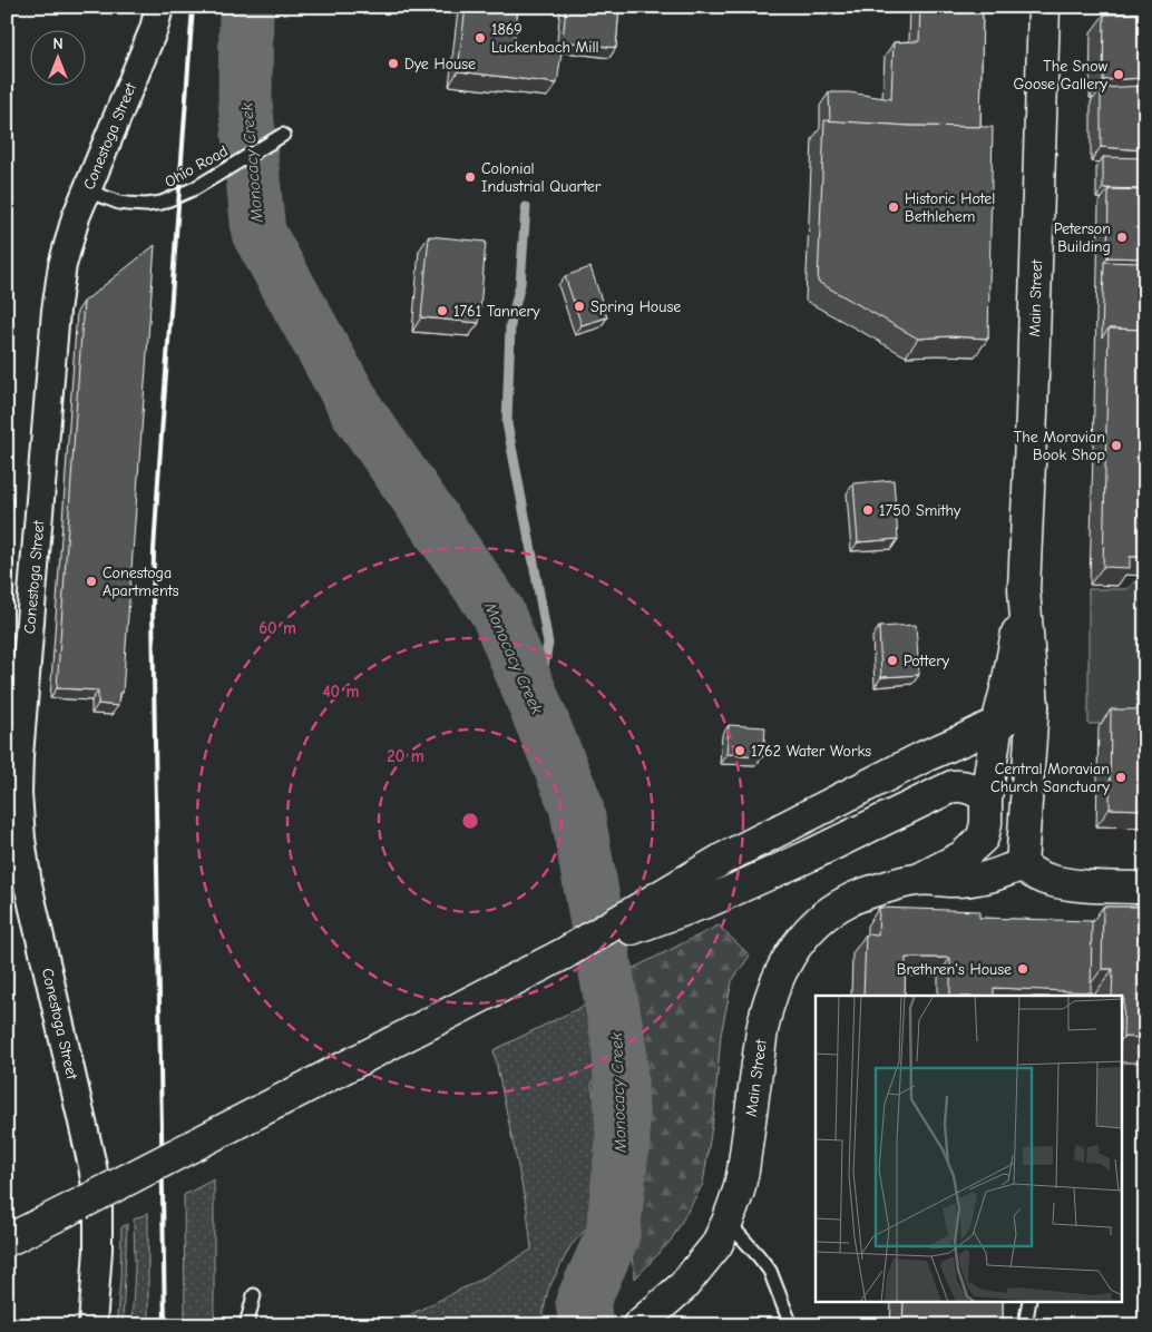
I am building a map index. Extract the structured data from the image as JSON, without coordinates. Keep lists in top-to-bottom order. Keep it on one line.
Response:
{"streets":{"main road":["Main Street"],"street":["Conestoga Street"],"lane":["Ohio Road"]},"crossings":[["Conestoga Street","Ohio Road"]],"water":["Monocacy Creek"],"places":["1869 Luckenbach Mill","Dye House","The Snow Goose Gallery","Colonial Industrial Quarter","Historic Hotel Bethlehem","Peterson Building","Spring House","1761 Tannery","The Moravian Book Shop","1750 Smithy","Conestoga Apartments","Pottery","1762 Water Works","Central Moravian Church Sanctuary","Brethren's House"],"north":"top","rings":["60 m","40 m","20 m"]}
